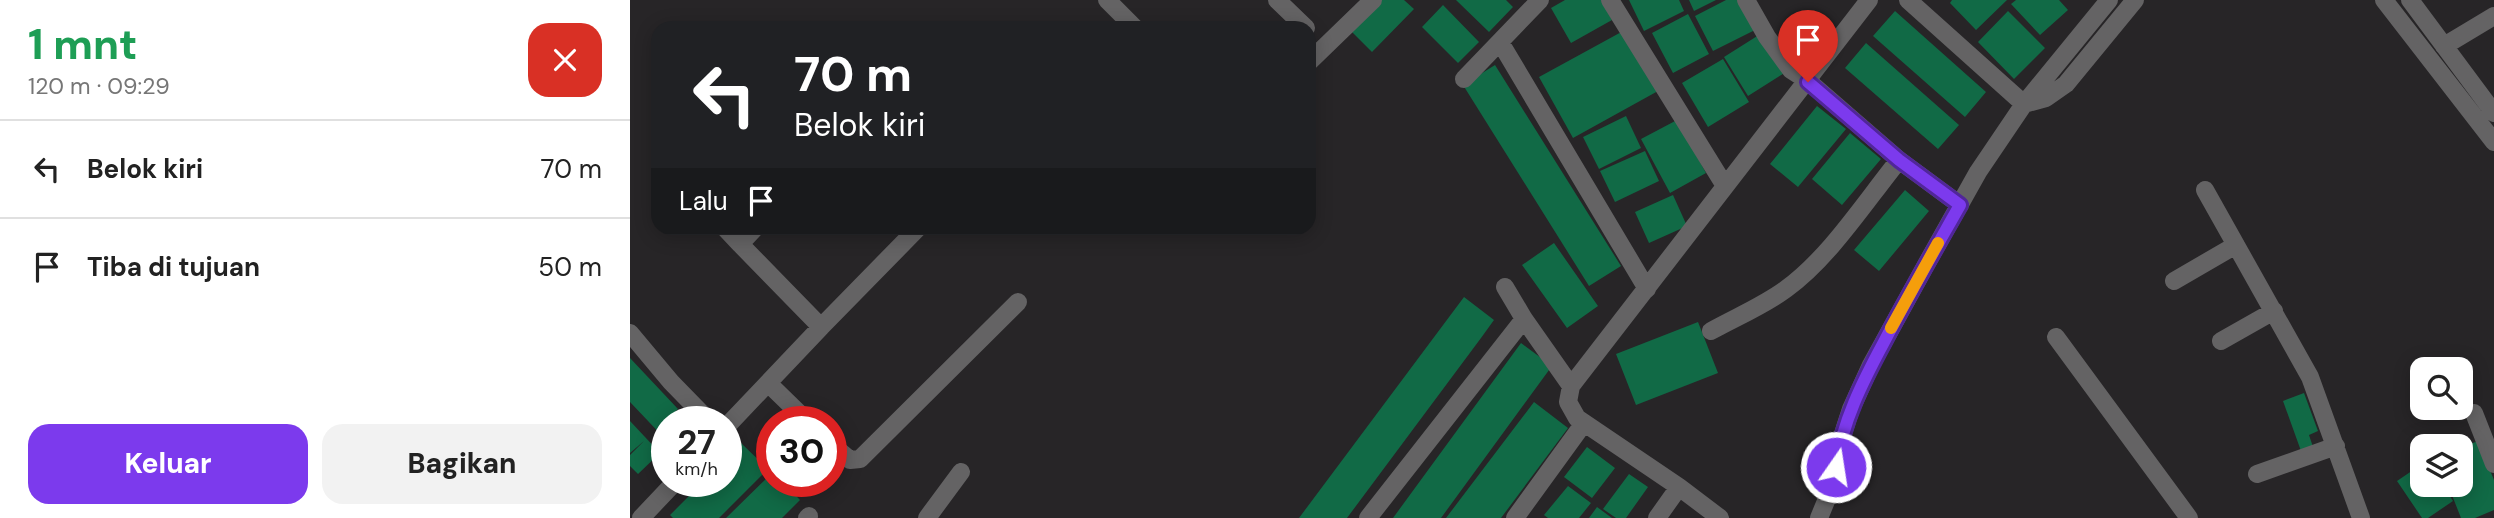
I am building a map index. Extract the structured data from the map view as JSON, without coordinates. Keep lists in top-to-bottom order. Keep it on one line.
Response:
{"page":{"heading":["1 mnt","120 m · 09:29"],"turn":["70 m","Belok kiri"],"list":[{"name":"Belok kiri","value":"70 m"},{"name":"Tiba di tujuan","value":"50 m"}],"then":"Lalu","speed":"27 km/h","limit":"30","buttons":["Keluar","Bagikan"]}}
